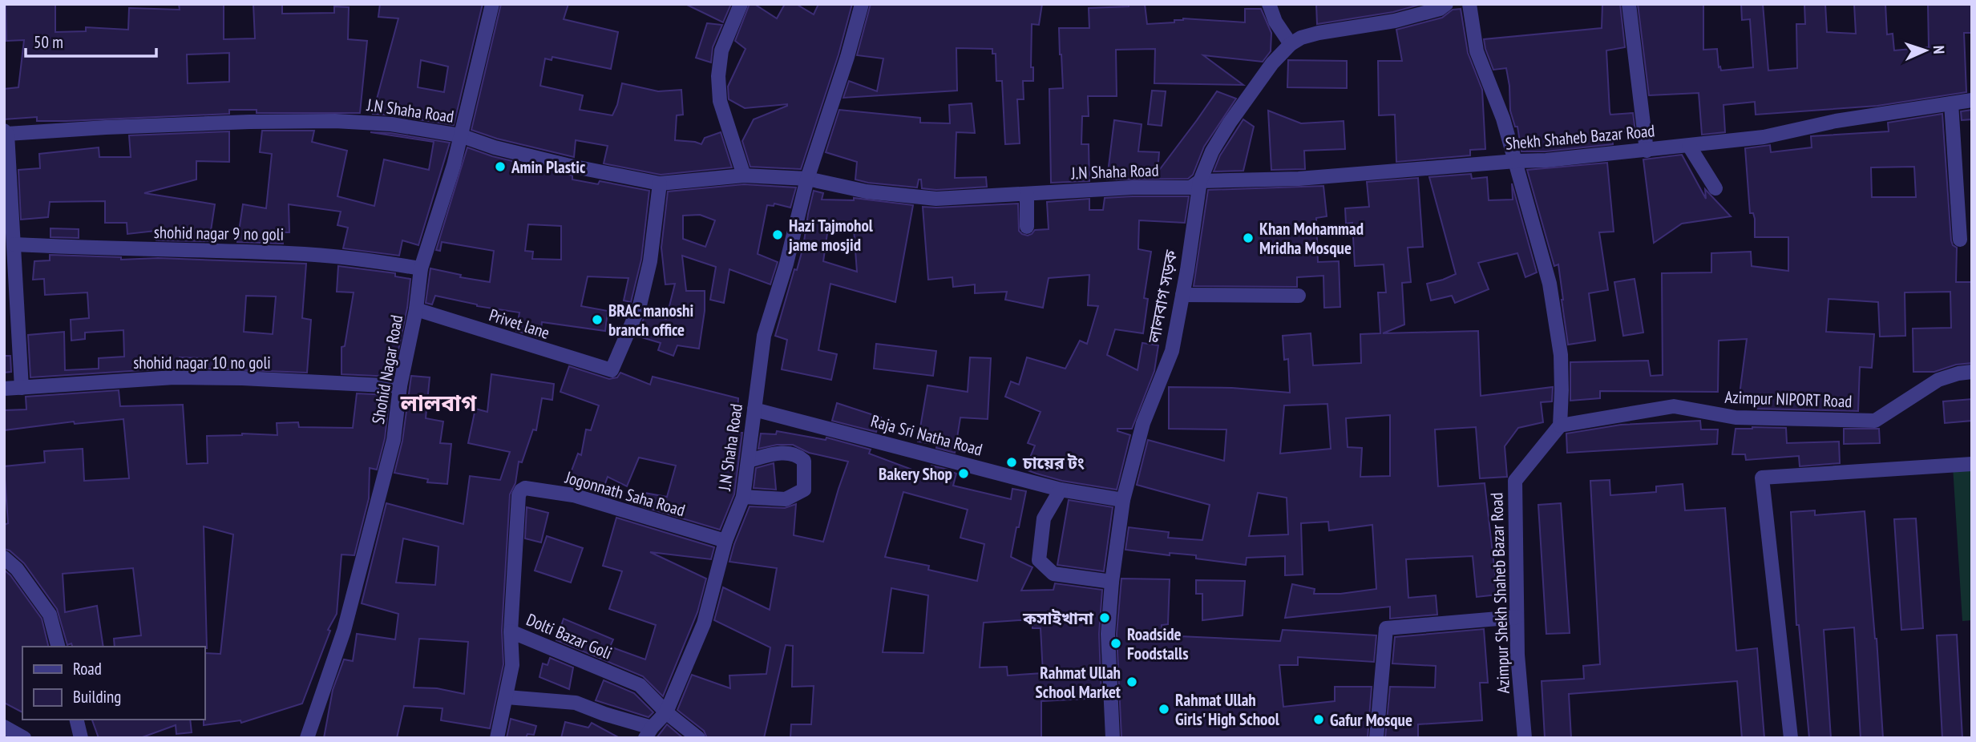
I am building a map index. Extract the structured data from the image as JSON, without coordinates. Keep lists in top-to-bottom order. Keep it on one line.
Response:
{"streets":{"street":["J.N Shaha Road","Shekh Shaheb Bazar Road","shohid nagar 9 no goli","লালবাগ সড়ক","Privet lane","shohid nagar 10 no goli","Shohid Nagar Road","Azimpur NIPORT Road","Raja Sri Natha Road","Jogonnath Saha Road","Azimpur Shekh Shaheb Bazar Road","Dolti Bazar Goli"]},"crossings":[["J.N Shaha Road","Shekh Shaheb Bazar Road"],["J.N Shaha Road","লালবাগ সড়ক"],["J.N Shaha Road","Privet lane"],["J.N Shaha Road","Shohid Nagar Road"],["J.N Shaha Road","Raja Sri Natha Road"],["J.N Shaha Road","Jogonnath Saha Road"],["J.N Shaha Road","Dolti Bazar Goli"],["Shekh Shaheb Bazar Road","লালবাগ সড়ক"],["shohid nagar 9 no goli","Shohid Nagar Road"],["লালবাগ সড়ক","Raja Sri Natha Road"],["Privet lane","Shohid Nagar Road"],["shohid nagar 10 no goli","Shohid Nagar Road"],["Azimpur NIPORT Road","Azimpur Shekh Shaheb Bazar Road"],["Jogonnath Saha Road","Dolti Bazar Goli"]],"districts":["লালবাগ"],"places":["Amin Plastic","Hazi Tajmohol jame mosjid","Khan Mohammad Mridha Mosque","BRAC manoshi branch office","চায়ের টং","Bakery Shop","কসাইখানা","Roadside Foodstalls","Rahmat Ullah School Market","Rahmat Ullah Girls' High School","Gafur Mosque"],"legend":["Road","Building"],"scale_bar":"50 m","north":"right"}
